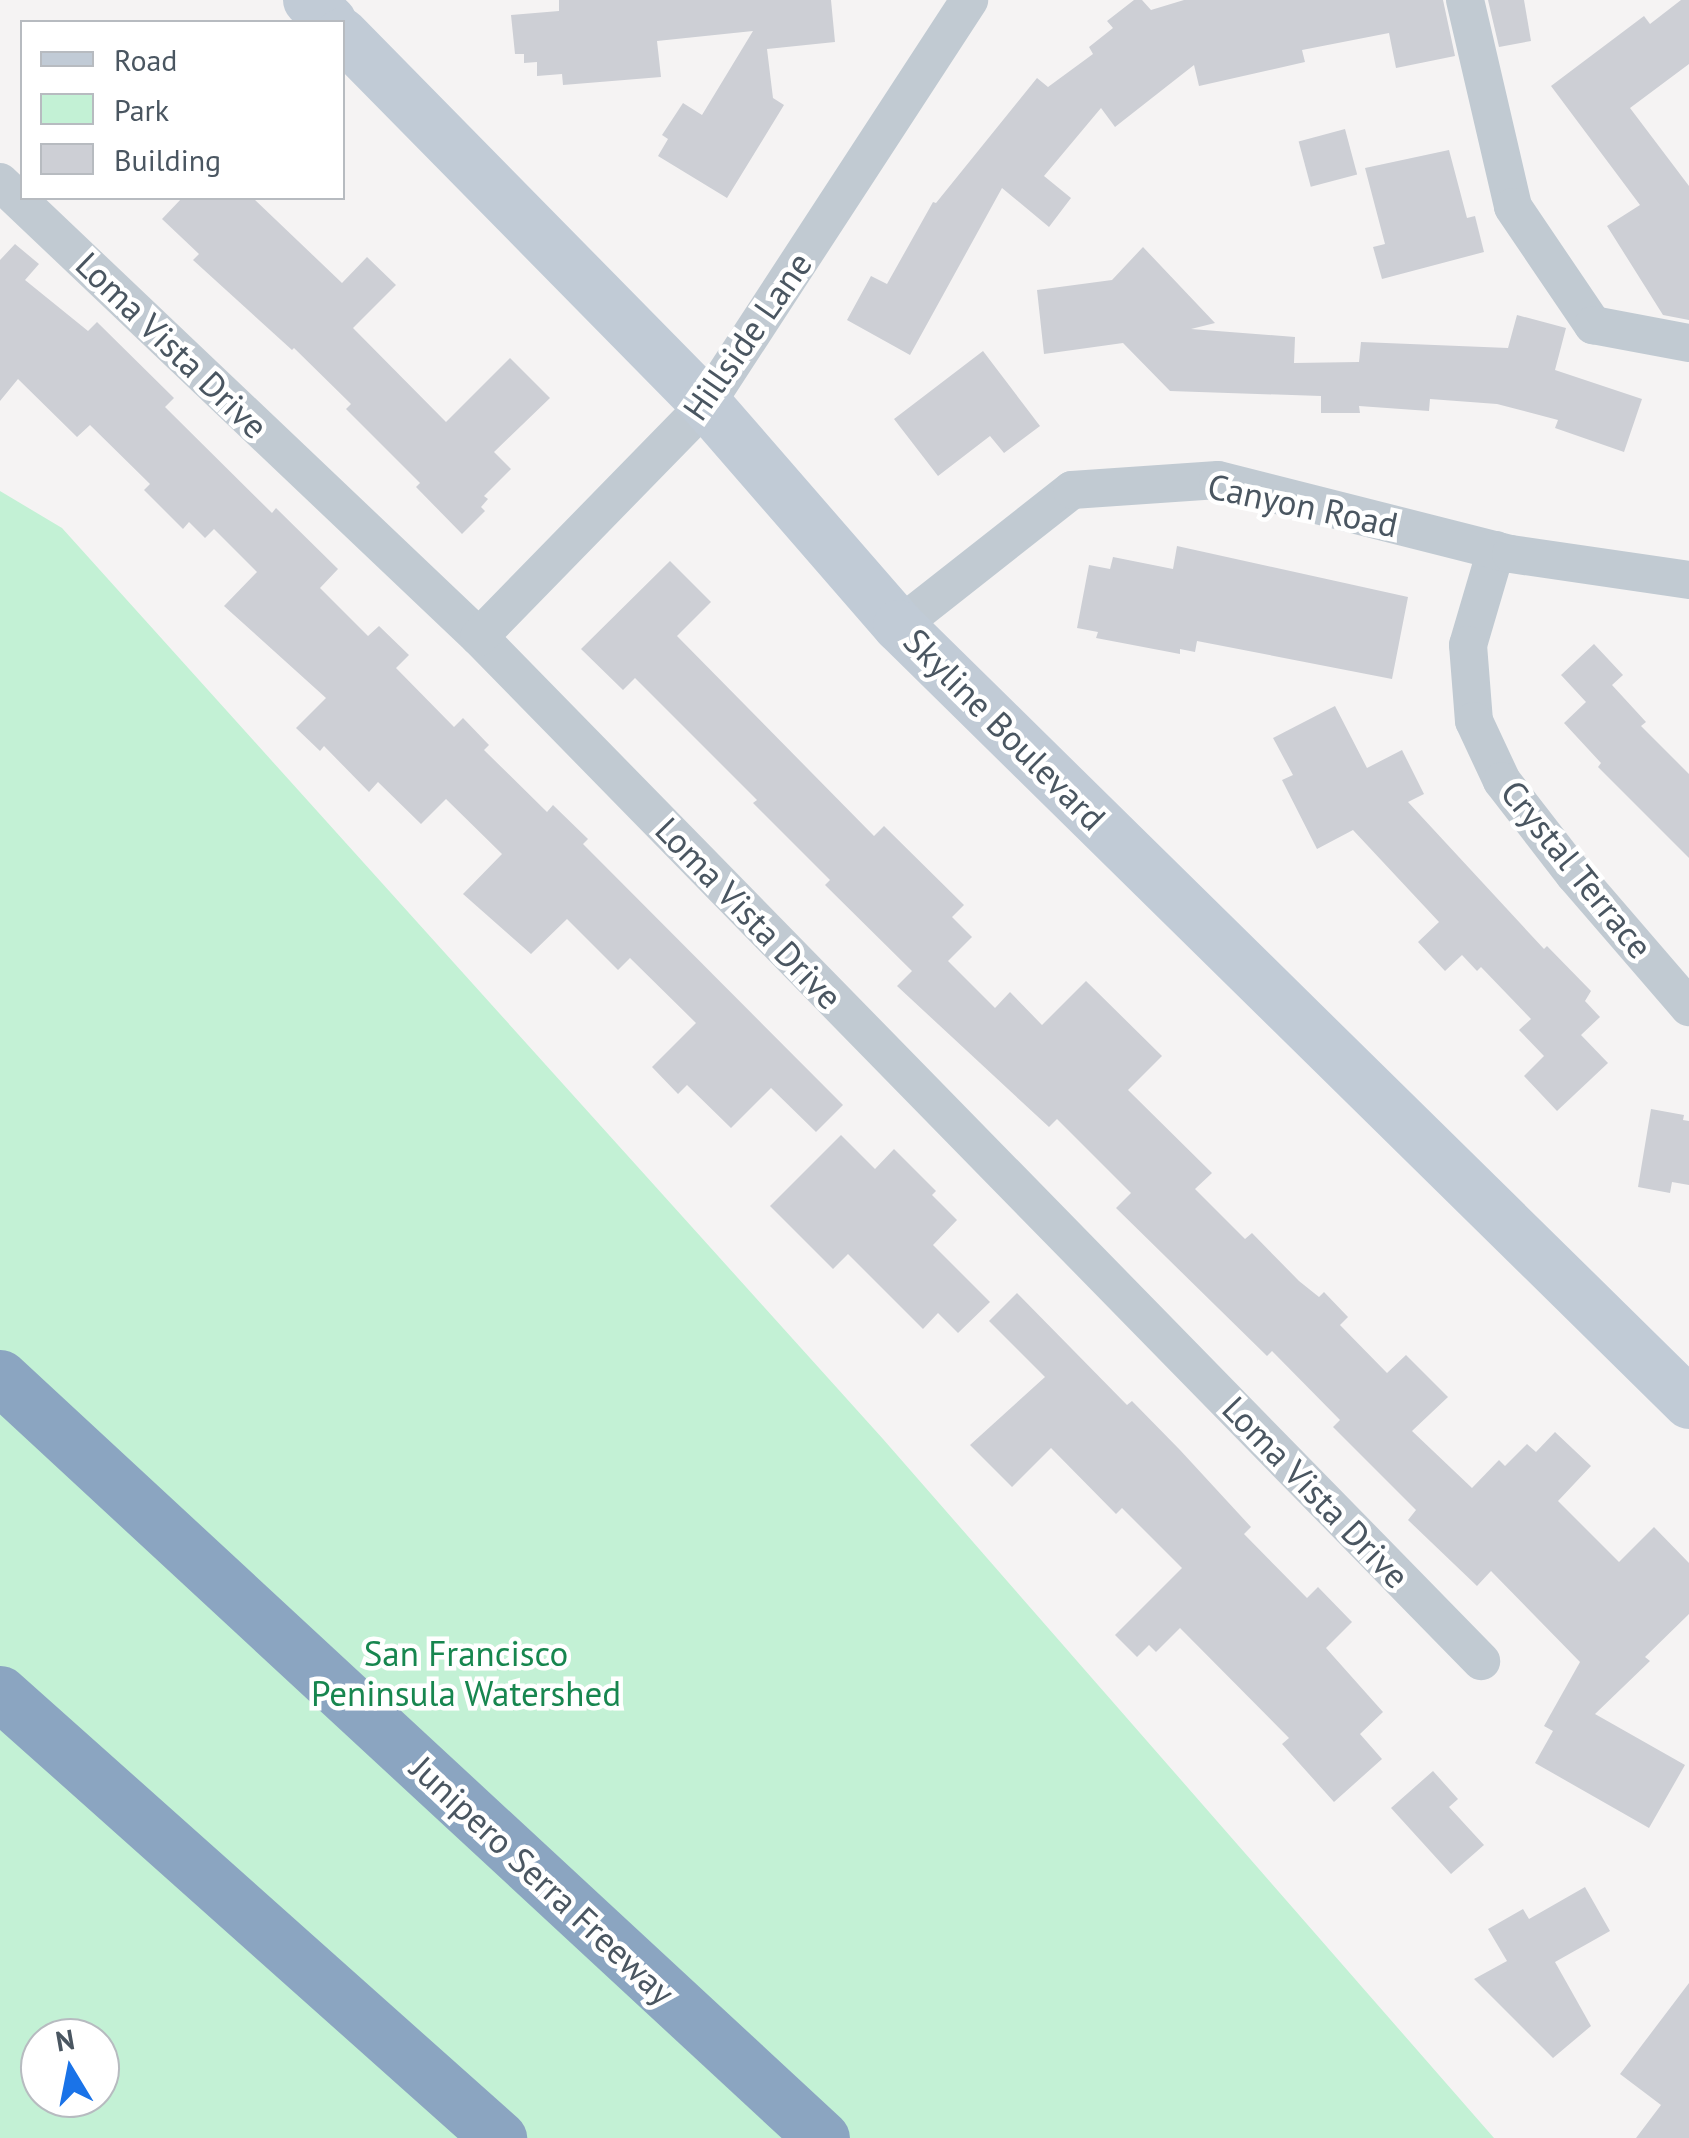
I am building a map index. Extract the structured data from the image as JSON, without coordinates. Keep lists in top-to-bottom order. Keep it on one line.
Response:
{"streets":{"highway":["Junipero Serra Freeway"],"main road":["Skyline Boulevard"],"street":["Hillside Lane","Loma Vista Drive","Canyon Road","Crystal Terrace"]},"crossings":[["Hillside Lane","Loma Vista Drive"],["Hillside Lane","Skyline Boulevard"],["Canyon Road","Skyline Boulevard"],["Canyon Road","Crystal Terrace"]],"parks":["San Francisco Peninsula Watershed"],"legend":["Road","Park","Building"],"north":"top"}
